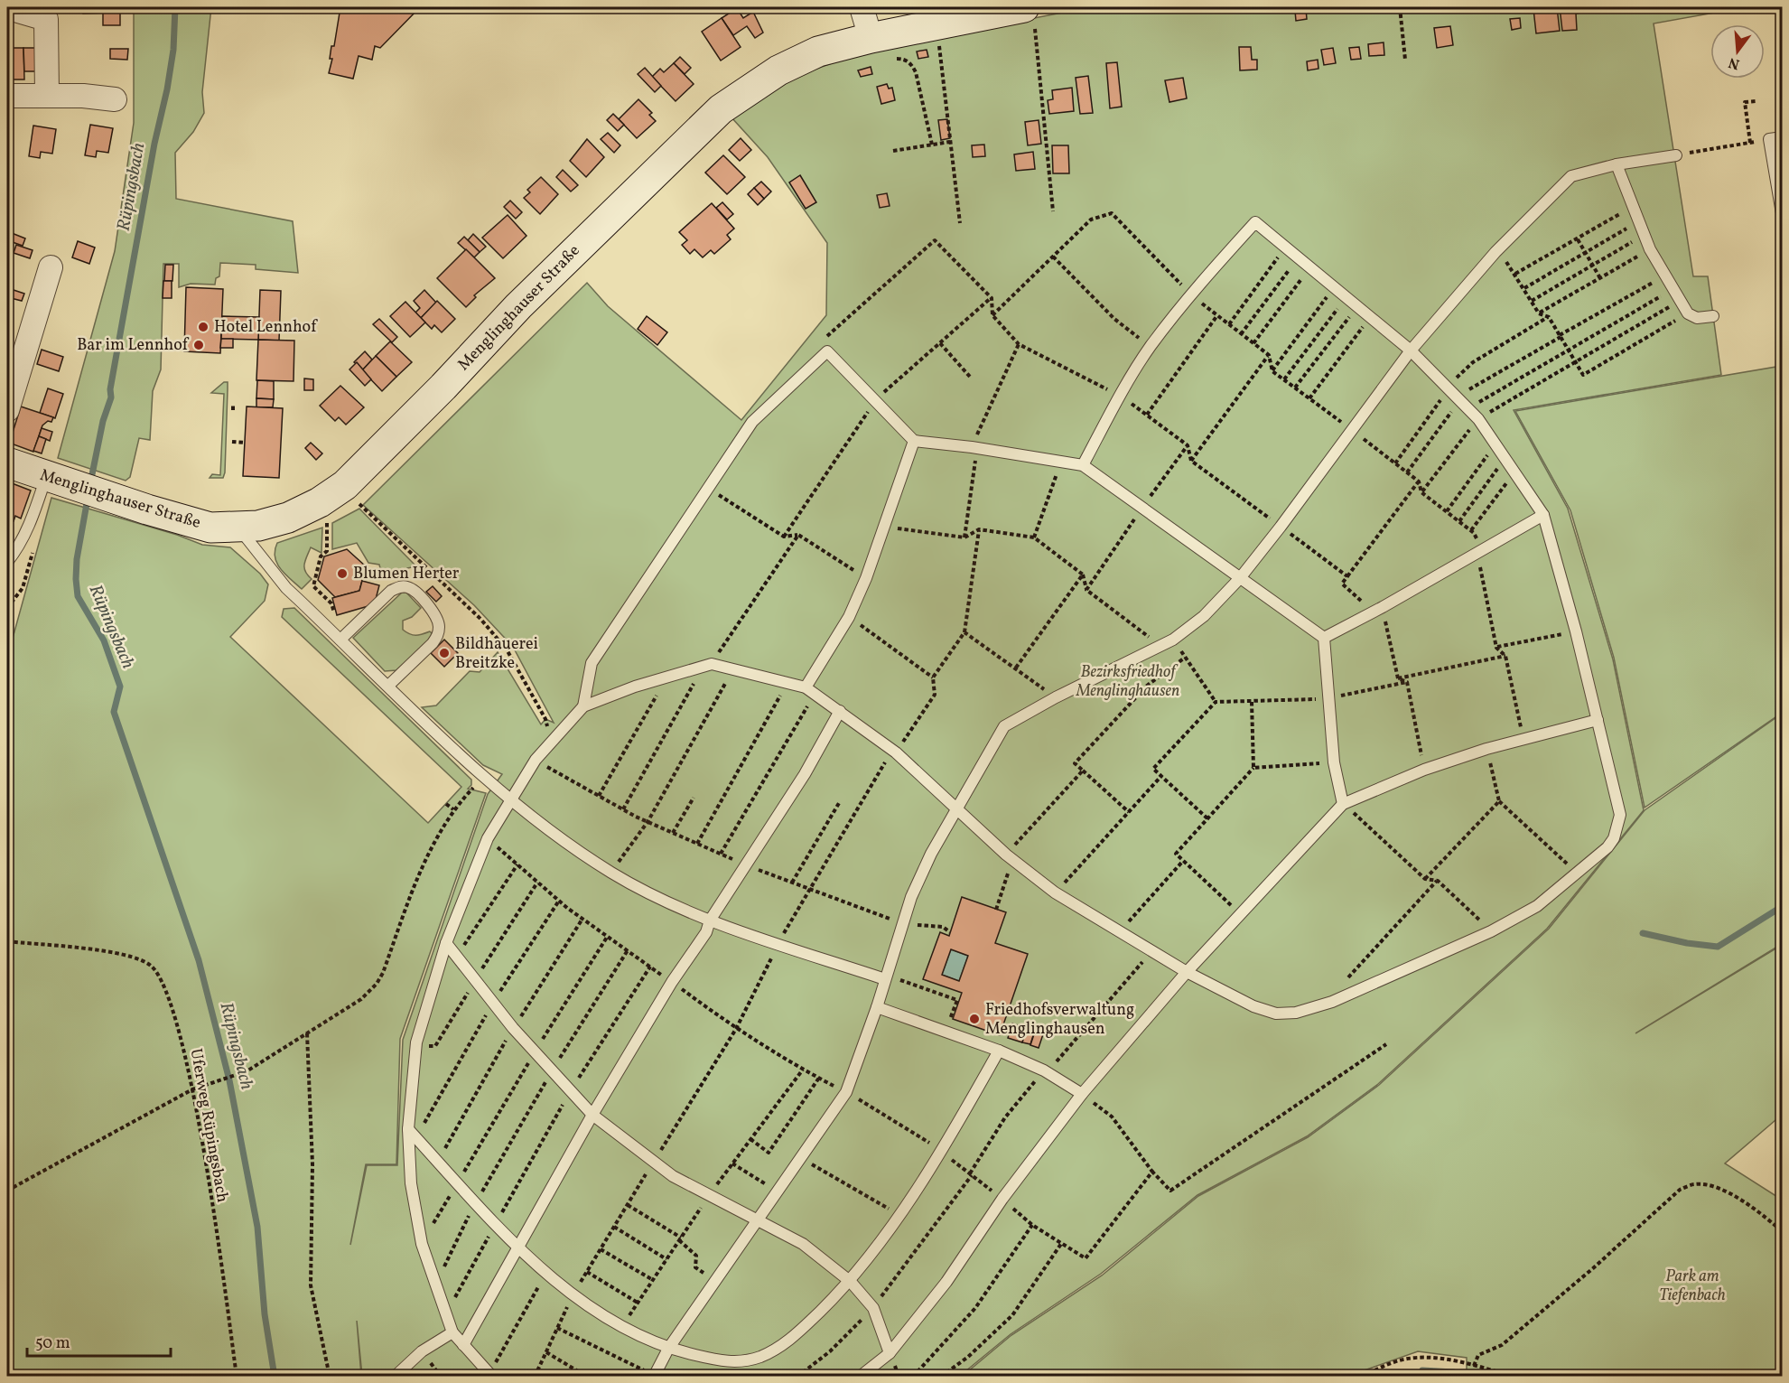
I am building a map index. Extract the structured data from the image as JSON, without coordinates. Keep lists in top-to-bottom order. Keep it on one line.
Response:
{"streets":{"street":["Menglinghauser Straße"],"path":["Uferweg Rüpingsbach"]},"water":["Rüpingsbach"],"parks":["Bezirksfriedhof Menglinghausen","Park am Tiefenbach"],"places":["Hotel Lennhof","Bar im Lennhof","Blumen Herter","Bildhauerei Breitzke","Friedhofsverwaltung Menglinghausen"],"scale_bar":"50 m","north":"bottom"}
